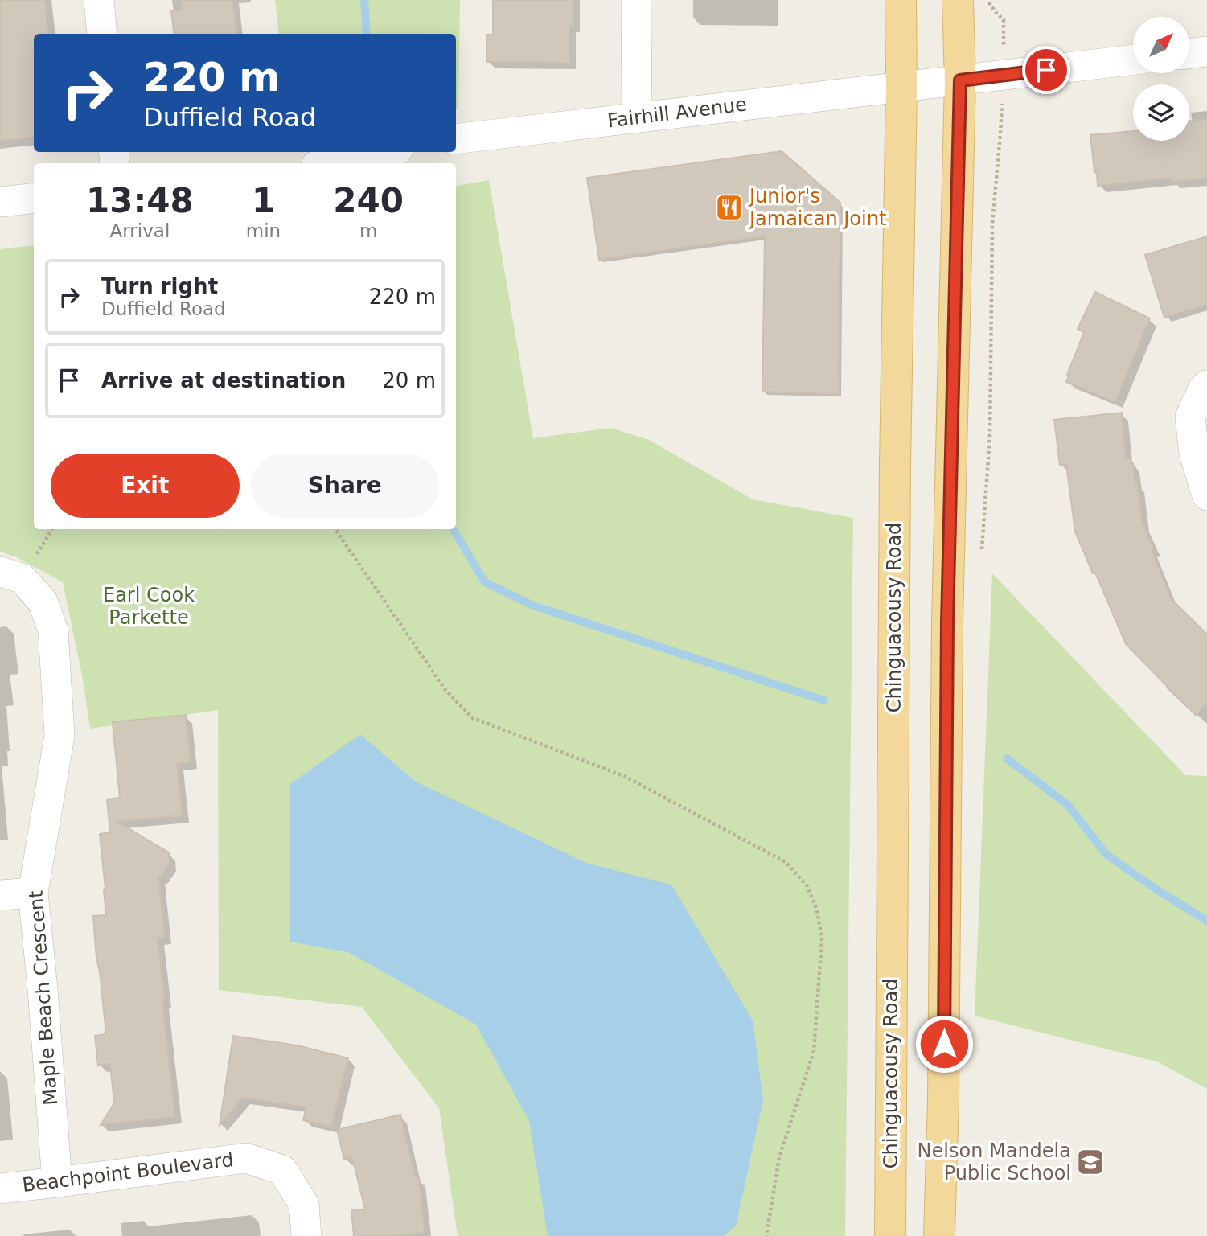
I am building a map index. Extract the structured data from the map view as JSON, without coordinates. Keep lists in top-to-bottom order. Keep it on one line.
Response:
{"streets":{"main road":["Chinguacousy Road"],"street":["Fairhill Avenue","Maple Beach Crescent","Beachpoint Boulevard"]},"crossings":[["Fairhill Avenue","Chinguacousy Road"],["Maple Beach Crescent","Beachpoint Boulevard"]],"parks":["Earl Cook Parkette"],"places":{"restaurant":["Junior's Jamaican Joint"],"school or university":["Nelson Mandela Public School"]},"north":"top right","page":{"turn":["220 m","Duffield Road"],"eta":["13:48","Arrival","1","min","240","m"],"list":[{"name":"Turn right","note":"Duffield Road","value":"220 m"},{"name":"Arrive at destination","value":"20 m"}],"buttons":["Exit","Share"]}}
